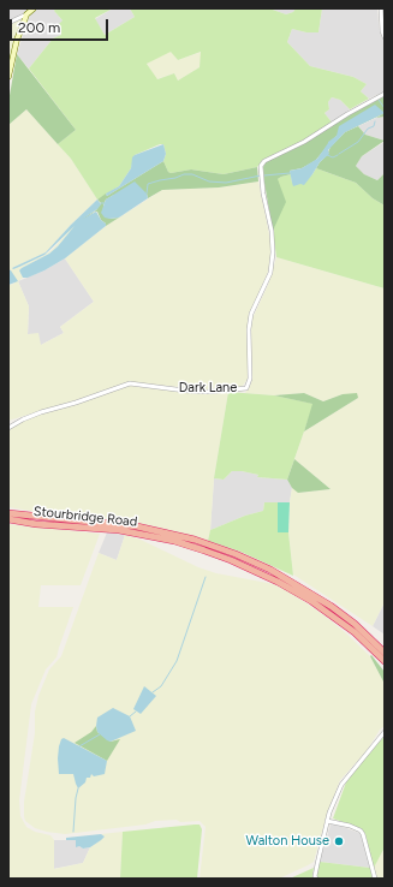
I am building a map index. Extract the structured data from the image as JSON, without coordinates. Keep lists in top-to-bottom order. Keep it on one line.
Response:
{"streets":{"highway":["Stourbridge Road"],"street":["Dark Lane"]},"places":["Walton House"],"scale_bar":"200 m"}
